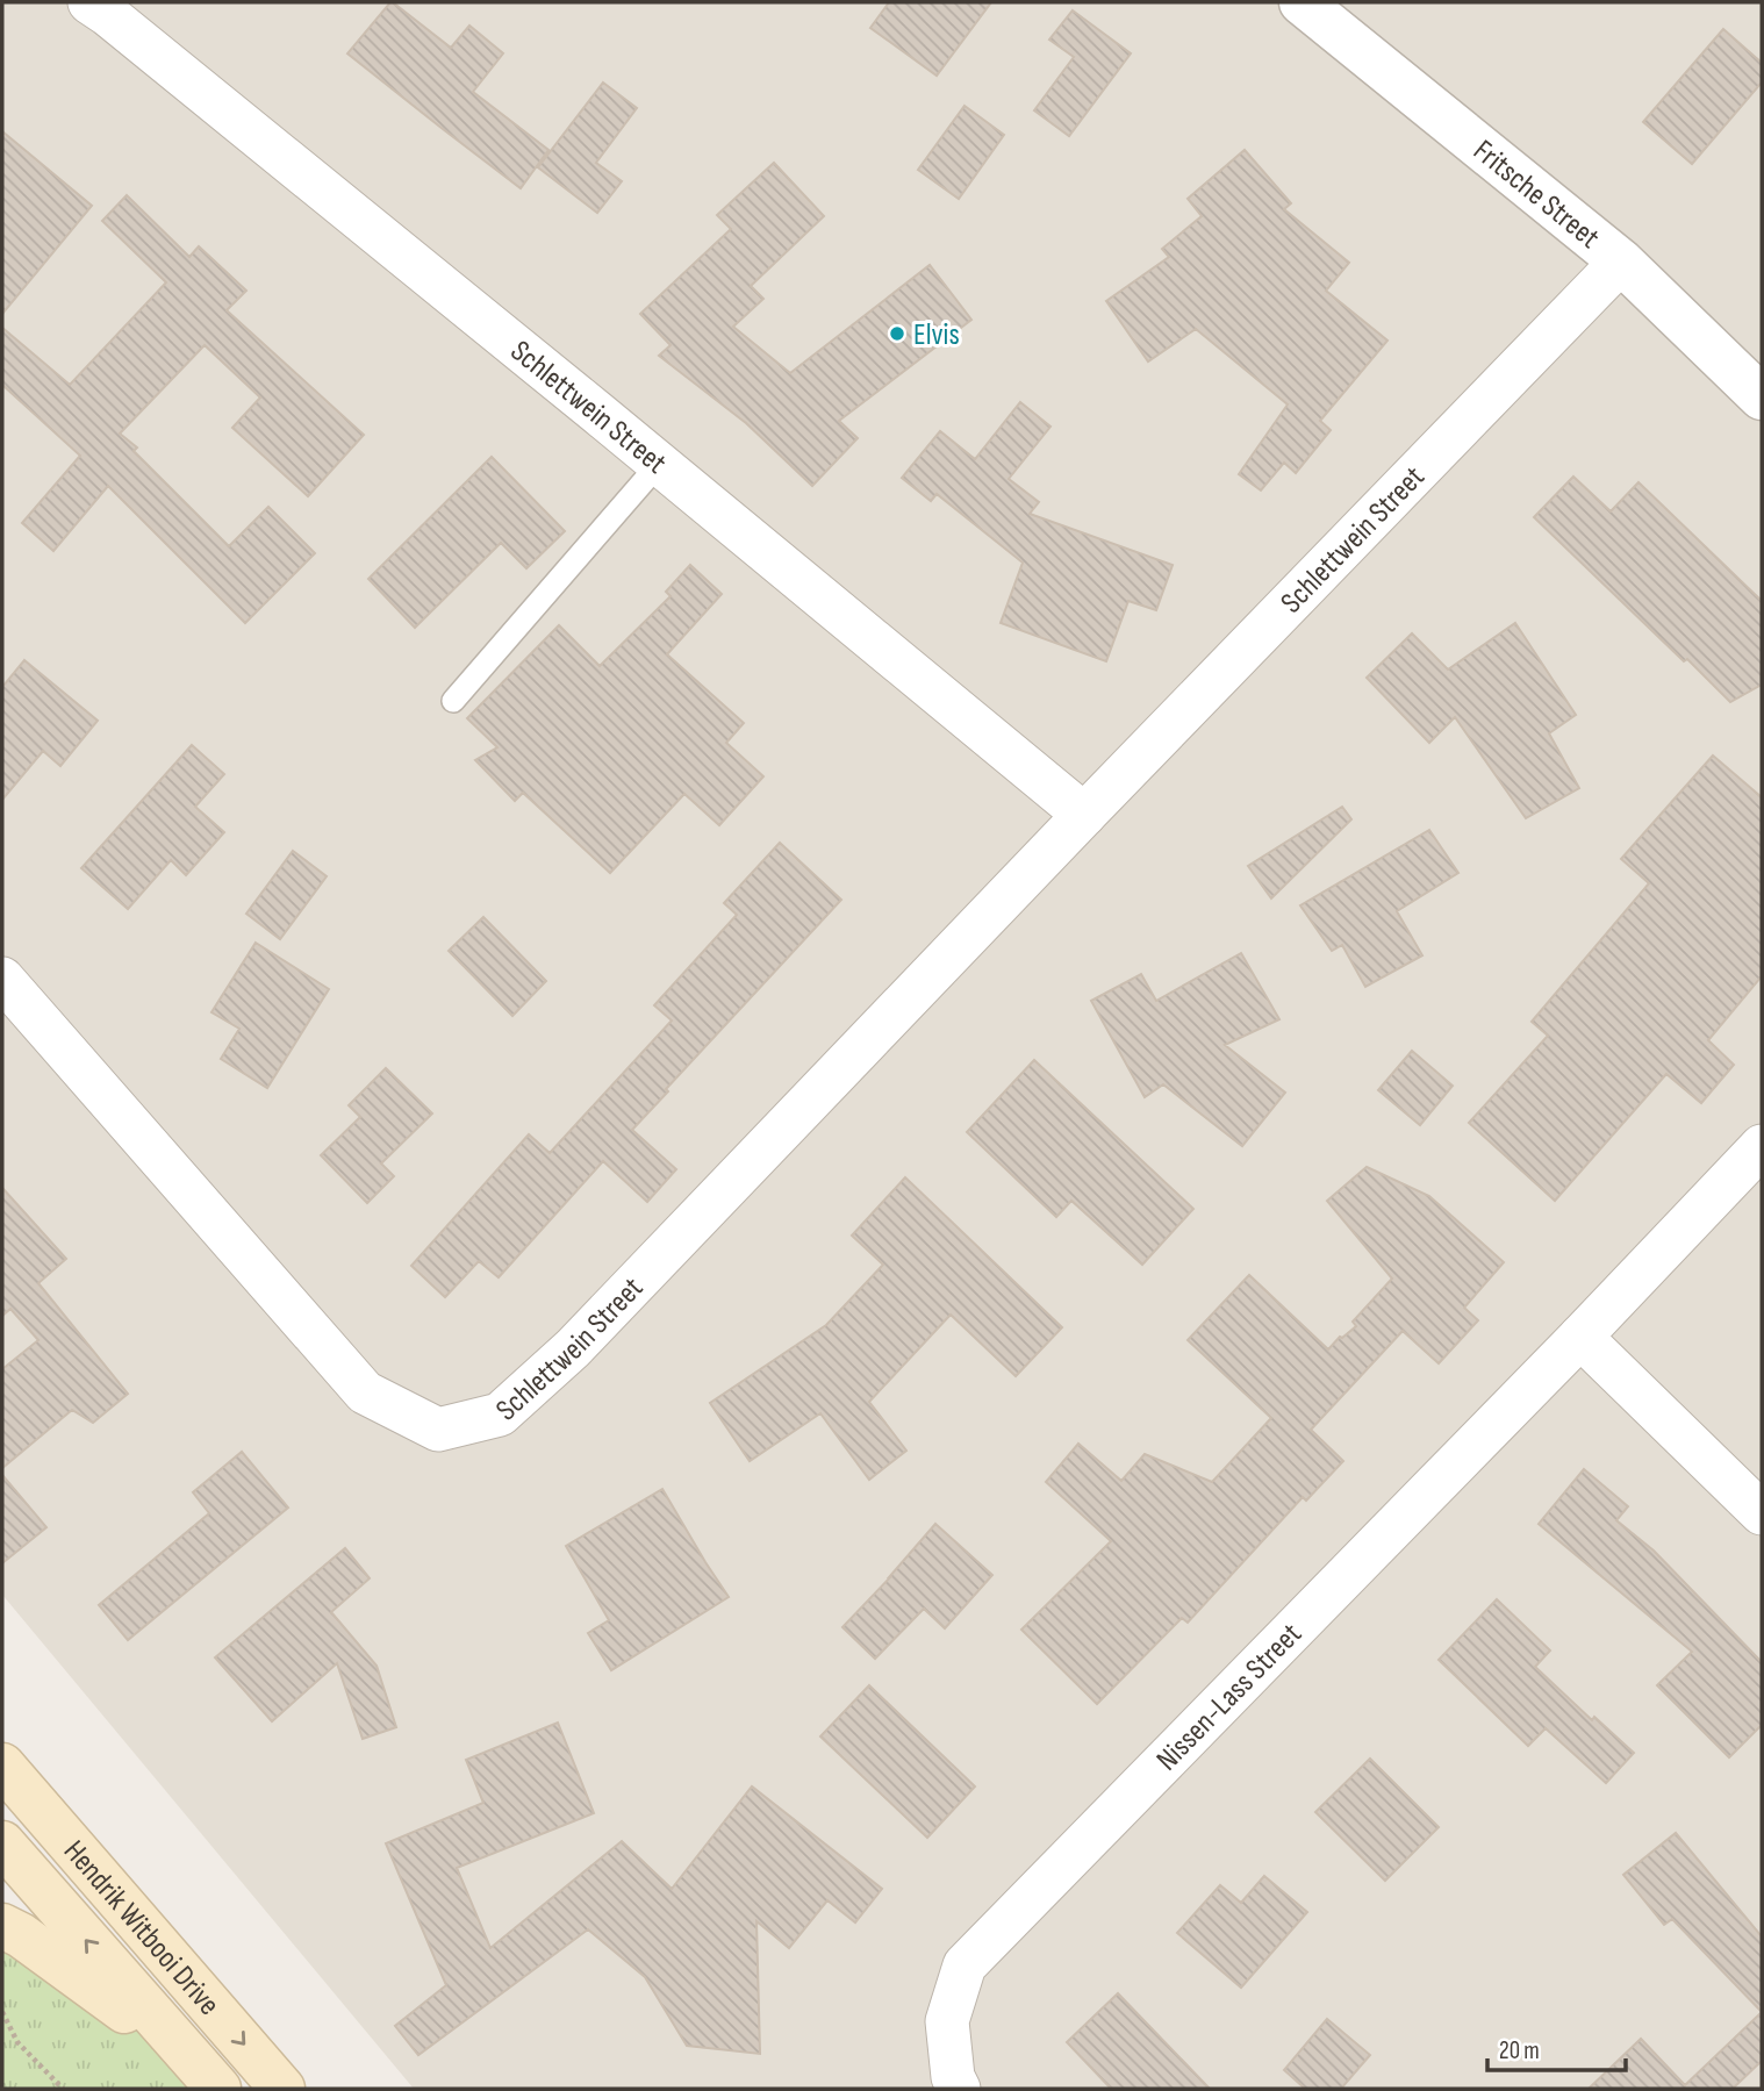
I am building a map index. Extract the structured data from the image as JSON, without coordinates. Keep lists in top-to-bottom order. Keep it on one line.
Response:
{"streets":{"main road":["Hendrik Witbooi Drive"],"street":["Fritsche Street","Schlettwein Street","Nissen-Lass Street"]},"crossings":[["Fritsche Street","Schlettwein Street"]],"places":["Elvis"],"scale_bar":"20 m"}
